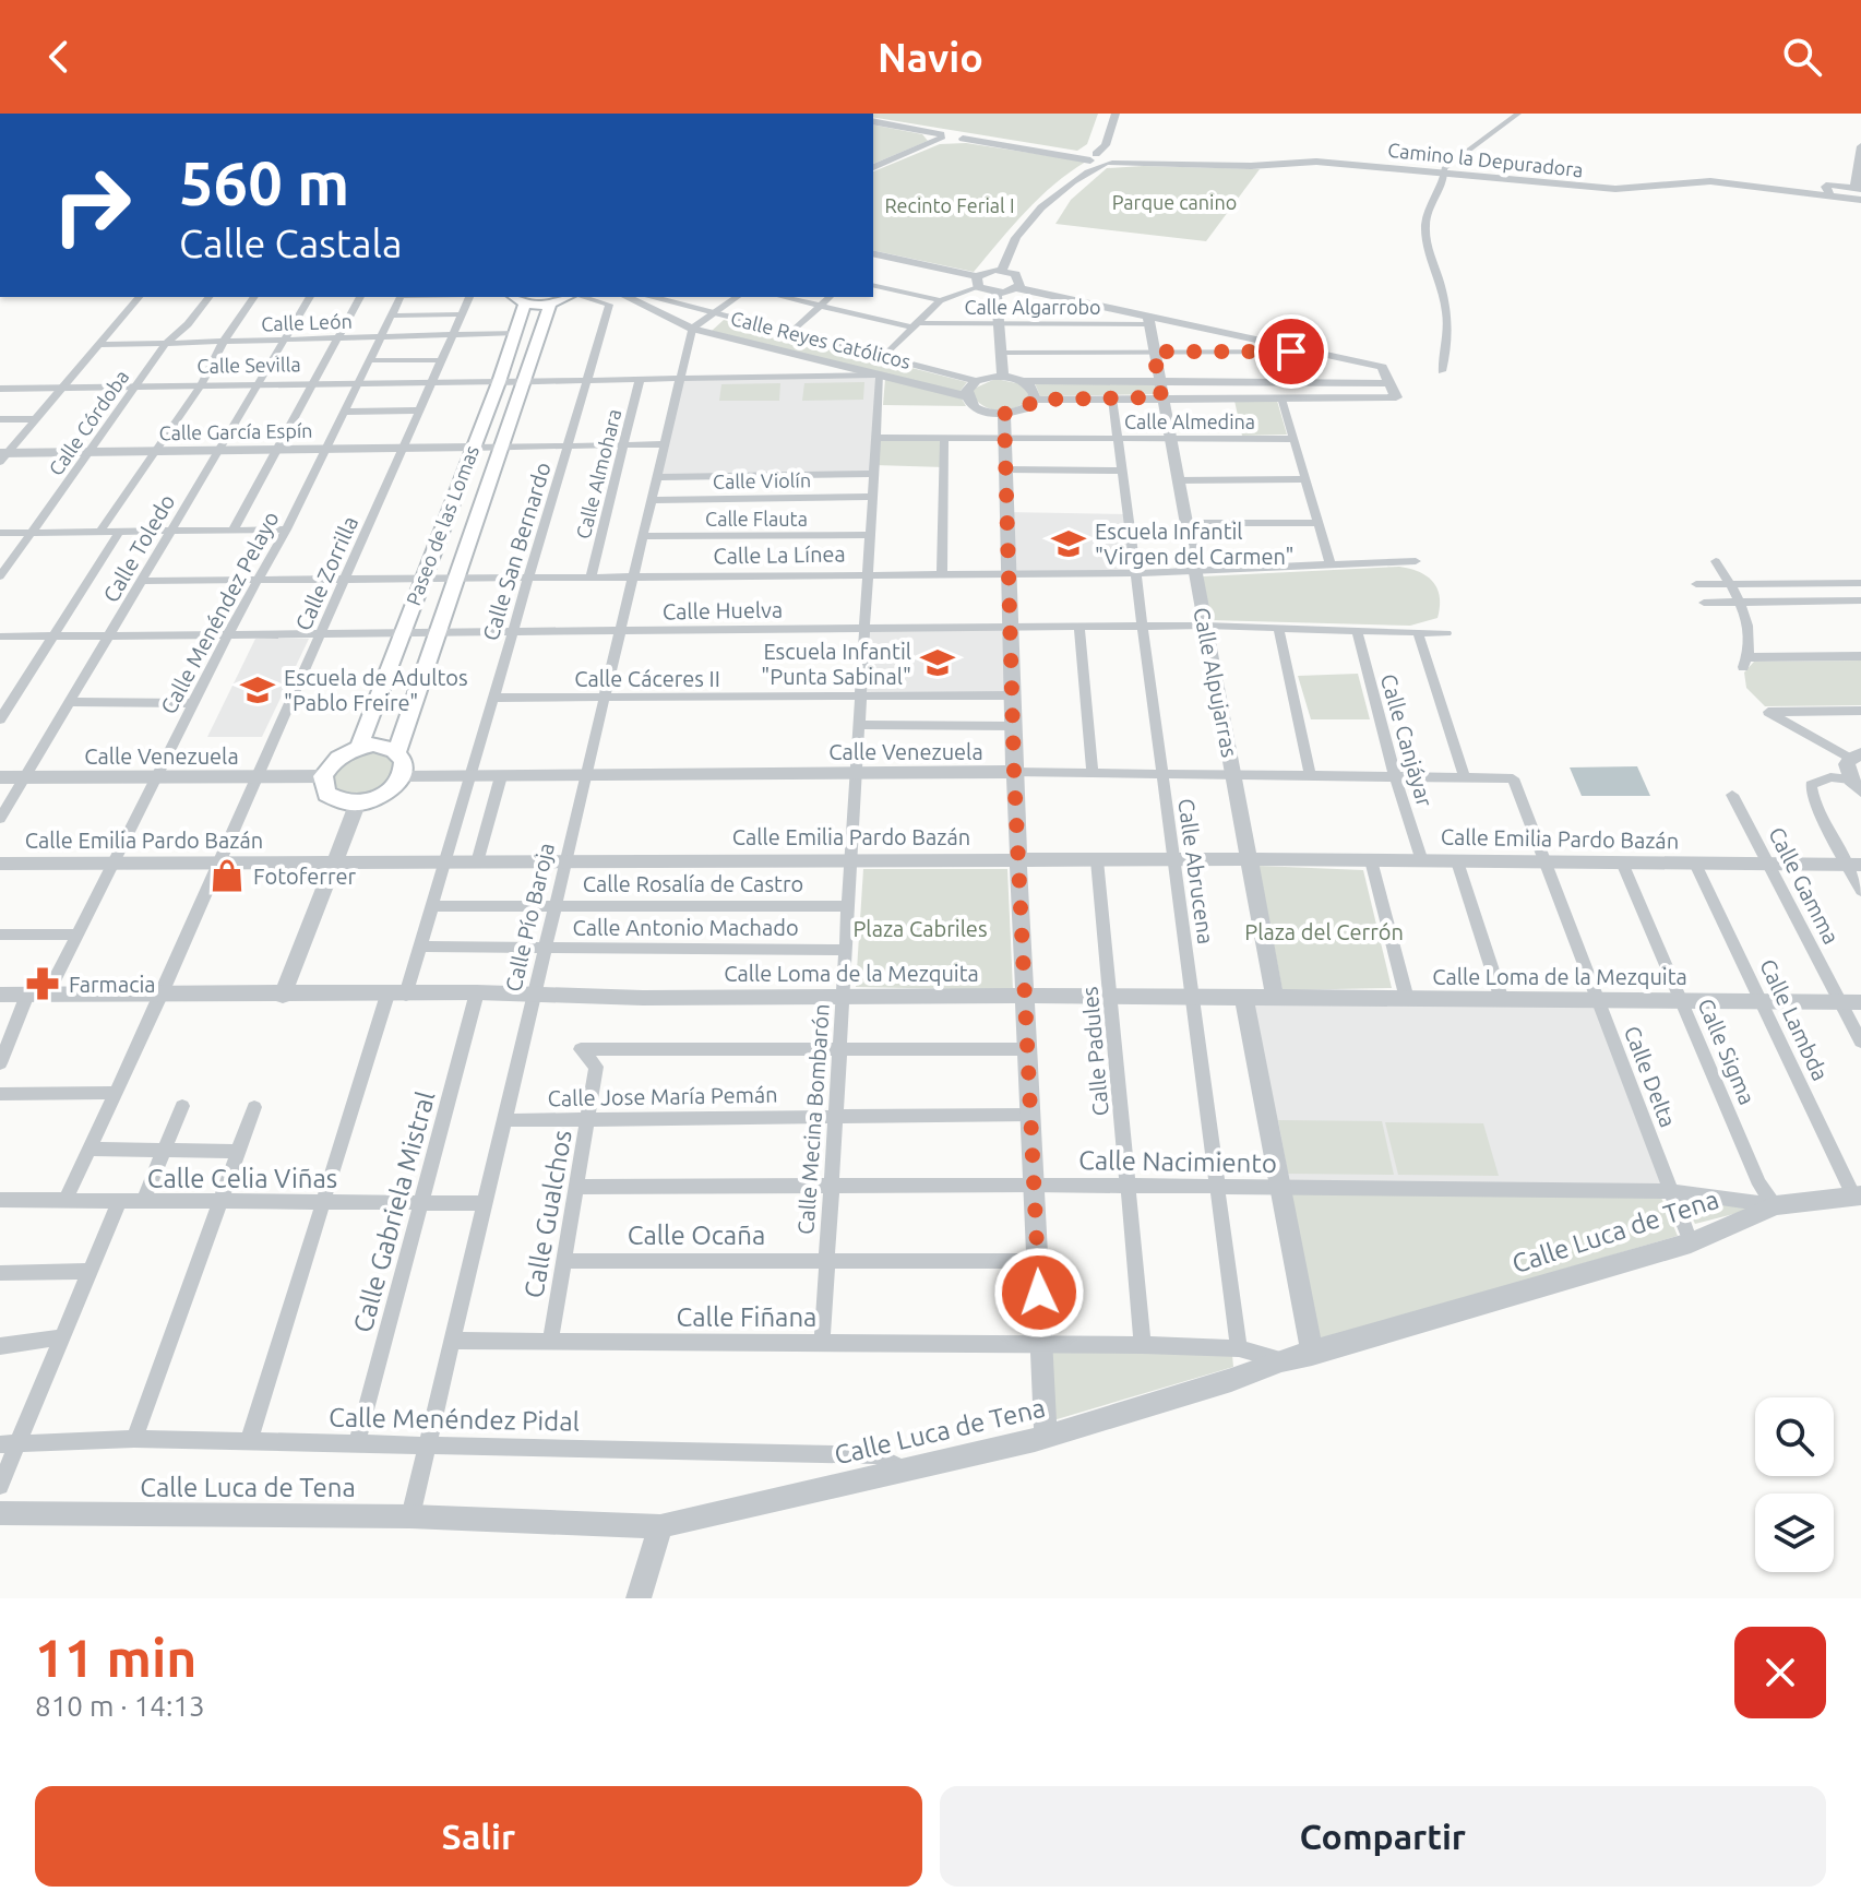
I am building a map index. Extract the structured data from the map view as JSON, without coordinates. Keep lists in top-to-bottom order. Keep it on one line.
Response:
{"streets":{"main road":["Paseo de las Lomas"],"street":["Camino la Depuradora","Calle Algarrobo","Calle León","Calle Reyes Católicos","Calle Sevilla","Calle Almedina","Calle Córdoba","Calle García Espín","Calle Almohara","Calle Violín","Calle Flauta","Calle Toledo","Calle San Bernardo","Calle La Línea","Calle Zorrilla","Calle Huelva","Calle Menéndez Pelayo","Calle Cáceres II","Calle Alpujarras","Calle Canjáyar","Calle Venezuela","Calle Emilia Pardo Bazán","Calle Abrucena","Calle Rosalía de Castro","Calle Gamma","Calle Pío Baroja","Calle Antonio Machado","Calle Loma de la Mezquita","Calle Lambda","Calle Padules","Calle Sigma","Calle Delta","Calle Jose María Pemán","Calle Mecina Bombarón","Calle Nacimiento","Calle Celia Viñas","Calle Gabriela Mistral","Calle Gualchos","Calle Luca de Tena","Calle Ocaña","Calle Fiñana","Calle Menéndez Pidal"]},"crossings":[["Calle Algarrobo","Calle Alpujarras"],["Calle León","Calle Córdoba"],["Calle León","Paseo de las Lomas"],["Calle León","Calle Toledo"],["Calle León","Calle Zorrilla"],["Calle León","Calle Menéndez Pelayo"],["Calle Reyes Católicos","Calle Pío Baroja"],["Calle Reyes Católicos","Calle Mecina Bombarón"],["Calle Sevilla","Calle Córdoba"],["Calle Sevilla","Paseo de las Lomas"],["Calle Sevilla","Calle Toledo"],["Calle Sevilla","Calle Zorrilla"],["Calle Sevilla","Calle Menéndez Pelayo"],["Calle Almedina","Calle Alpujarras"],["Calle Almedina","Calle Abrucena"],["Calle Almedina","Calle Mecina Bombarón"],["Calle Córdoba","Calle García Espín"],["Calle García Espín","Paseo de las Lomas"],["Calle García Espín","Calle Toledo"],["Calle García Espín","Calle Zorrilla"],["Calle García Espín","Calle Menéndez Pelayo"],["Calle Almohara","Calle La Línea"],["Calle Violín","Calle Pío Baroja"],["Calle Violín","Calle Mecina Bombarón"],["Calle Flauta","Calle Pío Baroja"],["Calle Flauta","Calle Mecina Bombarón"],["Paseo de las Lomas","Calle La Línea"],["Paseo de las Lomas","Calle Huelva"],["Paseo de las Lomas","Calle Venezuela"],["Calle Toledo","Calle La Línea"],["Calle Toledo","Calle Huelva"],["Calle Toledo","Calle Venezuela"],["Calle San Bernardo","Calle La Línea"],["Calle San Bernardo","Calle Huelva"],["Calle San Bernardo","Calle Cáceres II"],["Calle San Bernardo","Calle Venezuela"],["Calle San Bernardo","Calle Emilia Pardo Bazán"],["Calle San Bernardo","Calle Rosalía de Castro"],["Calle San Bernardo","Calle Antonio Machado"],["Calle San Bernardo","Calle Loma de la Mezquita"],["Calle San Bernardo","Calle Celia Viñas"],["Calle San Bernardo","Calle Menéndez Pidal"],["Calle La Línea","Calle Zorrilla"],["Calle La Línea","Calle Menéndez Pelayo"],["Calle La Línea","Calle Alpujarras"],["Calle La Línea","Calle Abrucena"],["Calle La Línea","Calle Pío Baroja"],["Calle La Línea","Calle Mecina Bombarón"],["Calle Zorrilla","Calle Huelva"],["Calle Zorrilla","Calle Venezuela"],["Calle Zorrilla","Calle Emilia Pardo Bazán"],["Calle Zorrilla","Calle Loma de la Mezquita"],["Calle Zorrilla","Calle Celia Viñas"],["Calle Huelva","Calle Menéndez Pelayo"],["Calle Huelva","Calle Alpujarras"],["Calle Huelva","Calle Canjáyar"],["Calle Huelva","Calle Abrucena"],["Calle Huelva","Calle Pío Baroja"],["Calle Huelva","Calle Mecina Bombarón"],["Calle Menéndez Pelayo","Calle Venezuela"],["Calle Menéndez Pelayo","Calle Emilia Pardo Bazán"],["Calle Menéndez Pelayo","Calle Loma de la Mezquita"],["Calle Cáceres II","Calle Pío Baroja"],["Calle Cáceres II","Calle Mecina Bombarón"],["Calle Alpujarras","Calle Venezuela"],["Calle Alpujarras","Calle Emilia Pardo Bazán"],["Calle Alpujarras","Calle Loma de la Mezquita"],["Calle Canjáyar","Calle Venezuela"],["Calle Canjáyar","Calle Emilia Pardo Bazán"],["Calle Venezuela","Calle Abrucena"],["Calle Venezuela","Calle Pío Baroja"],["Calle Venezuela","Calle Delta"],["Calle Venezuela","Calle Mecina Bombarón"],["Calle Emilia Pardo Bazán","Calle Abrucena"],["Calle Emilia Pardo Bazán","Calle Gamma"],["Calle Emilia Pardo Bazán","Calle Pío Baroja"],["Calle Emilia Pardo Bazán","Calle Lambda"],["Calle Emilia Pardo Bazán","Calle Padules"],["Calle Emilia Pardo Bazán","Calle Sigma"],["Calle Emilia Pardo Bazán","Calle Delta"],["Calle Emilia Pardo Bazán","Calle Mecina Bombarón"],["Calle Abrucena","Calle Loma de la Mezquita"],["Calle Abrucena","Calle Nacimiento"],["Calle Abrucena","Calle Fiñana"],["Calle Rosalía de Castro","Calle Pío Baroja"],["Calle Rosalía de Castro","Calle Mecina Bombarón"],["Calle Gamma","Calle Loma de la Mezquita"],["Calle Pío Baroja","Calle Antonio Machado"],["Calle Pío Baroja","Calle Loma de la Mezquita"],["Calle Pío Baroja","Calle Jose María Pemán"],["Calle Pío Baroja","Calle Celia Viñas"],["Calle Pío Baroja","Calle Luca de Tena"],["Calle Pío Baroja","Calle Fiñana"],["Calle Pío Baroja","Calle Menéndez Pidal"],["Calle Antonio Machado","Calle Mecina Bombarón"],["Calle Loma de la Mezquita","Calle Lambda"],["Calle Loma de la Mezquita","Calle Padules"],["Calle Loma de la Mezquita","Calle Sigma"],["Calle Loma de la Mezquita","Calle Delta"],["Calle Loma de la Mezquita","Calle Mecina Bombarón"],["Calle Loma de la Mezquita","Calle Gabriela Mistral"],["Calle Lambda","Calle Luca de Tena"],["Calle Padules","Calle Nacimiento"],["Calle Padules","Calle Fiñana"],["Calle Sigma","Calle Nacimiento"],["Calle Sigma","Calle Luca de Tena"],["Calle Delta","Calle Nacimiento"],["Calle Delta","Calle Luca de Tena"],["Calle Jose María Pemán","Calle Mecina Bombarón"],["Calle Jose María Pemán","Calle Gualchos"],["Calle Mecina Bombarón","Calle Nacimiento"],["Calle Mecina Bombarón","Calle Gualchos"],["Calle Mecina Bombarón","Calle Ocaña"],["Calle Mecina Bombarón","Calle Fiñana"],["Calle Nacimiento","Calle Gualchos"],["Calle Nacimiento","Calle Luca de Tena"],["Calle Celia Viñas","Calle Gabriela Mistral"],["Calle Gabriela Mistral","Calle Menéndez Pidal"],["Calle Gualchos","Calle Ocaña"],["Calle Gualchos","Calle Fiñana"],["Calle Luca de Tena","Calle Fiñana"],["Calle Luca de Tena","Calle Menéndez Pidal"]],"parks":["Parque canino","Recinto Ferial I","Plaza Cabriles","Plaza del Cerrón"],"places":{"school or university":["Escuela Infantil \"Virgen del Carmen\"","Escuela Infantil \"Punta Sabinal\"","Escuela de Adultos \"Pablo Freire\""],"shop":["Fotoferrer"],"pharmacy":["Farmacia"]},"page":{"header":"Navio","turn":["560 m","Calle Castala"],"heading":["11 min","810 m · 14:13"],"buttons":["Salir","Compartir"]}}
